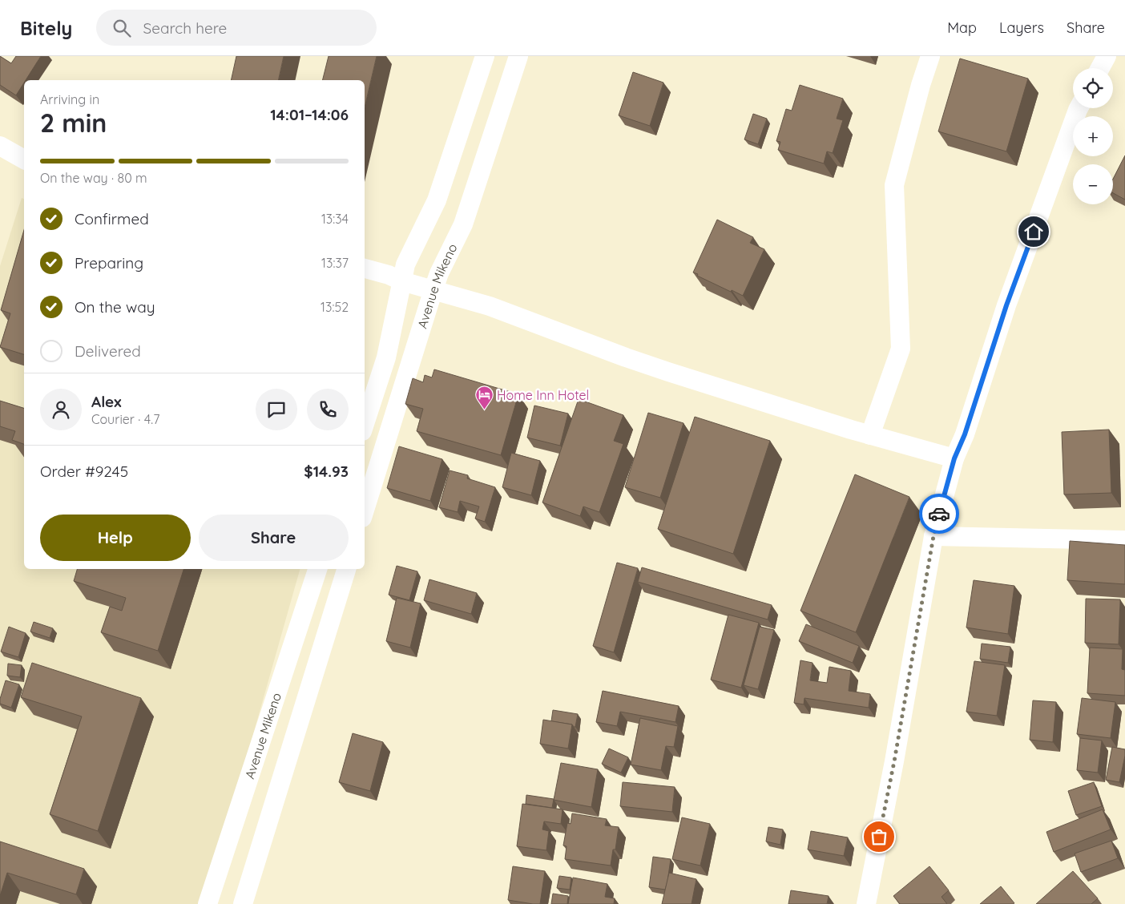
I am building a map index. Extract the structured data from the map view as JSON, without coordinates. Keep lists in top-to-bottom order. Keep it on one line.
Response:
{"streets":{"street":["Avenue Mikeno"]},"places":{"hotel":["Home Inn Hotel"]},"page":{"header":"Bitely","search":"Search here","nav":["Map","Layers","Share"],"map_buttons":["+","−"],"heading":["2 min","Arriving in","14:01–14:06"],"panel":["Alex","Courier · 4.7","Order #9245","$14.93"],"bar":"On the way · 80 m","list":[["Confirmed","13:34"],["Preparing","13:37"],["On the way","13:52"],"Delivered"],"buttons":["Help","Share"]}}
